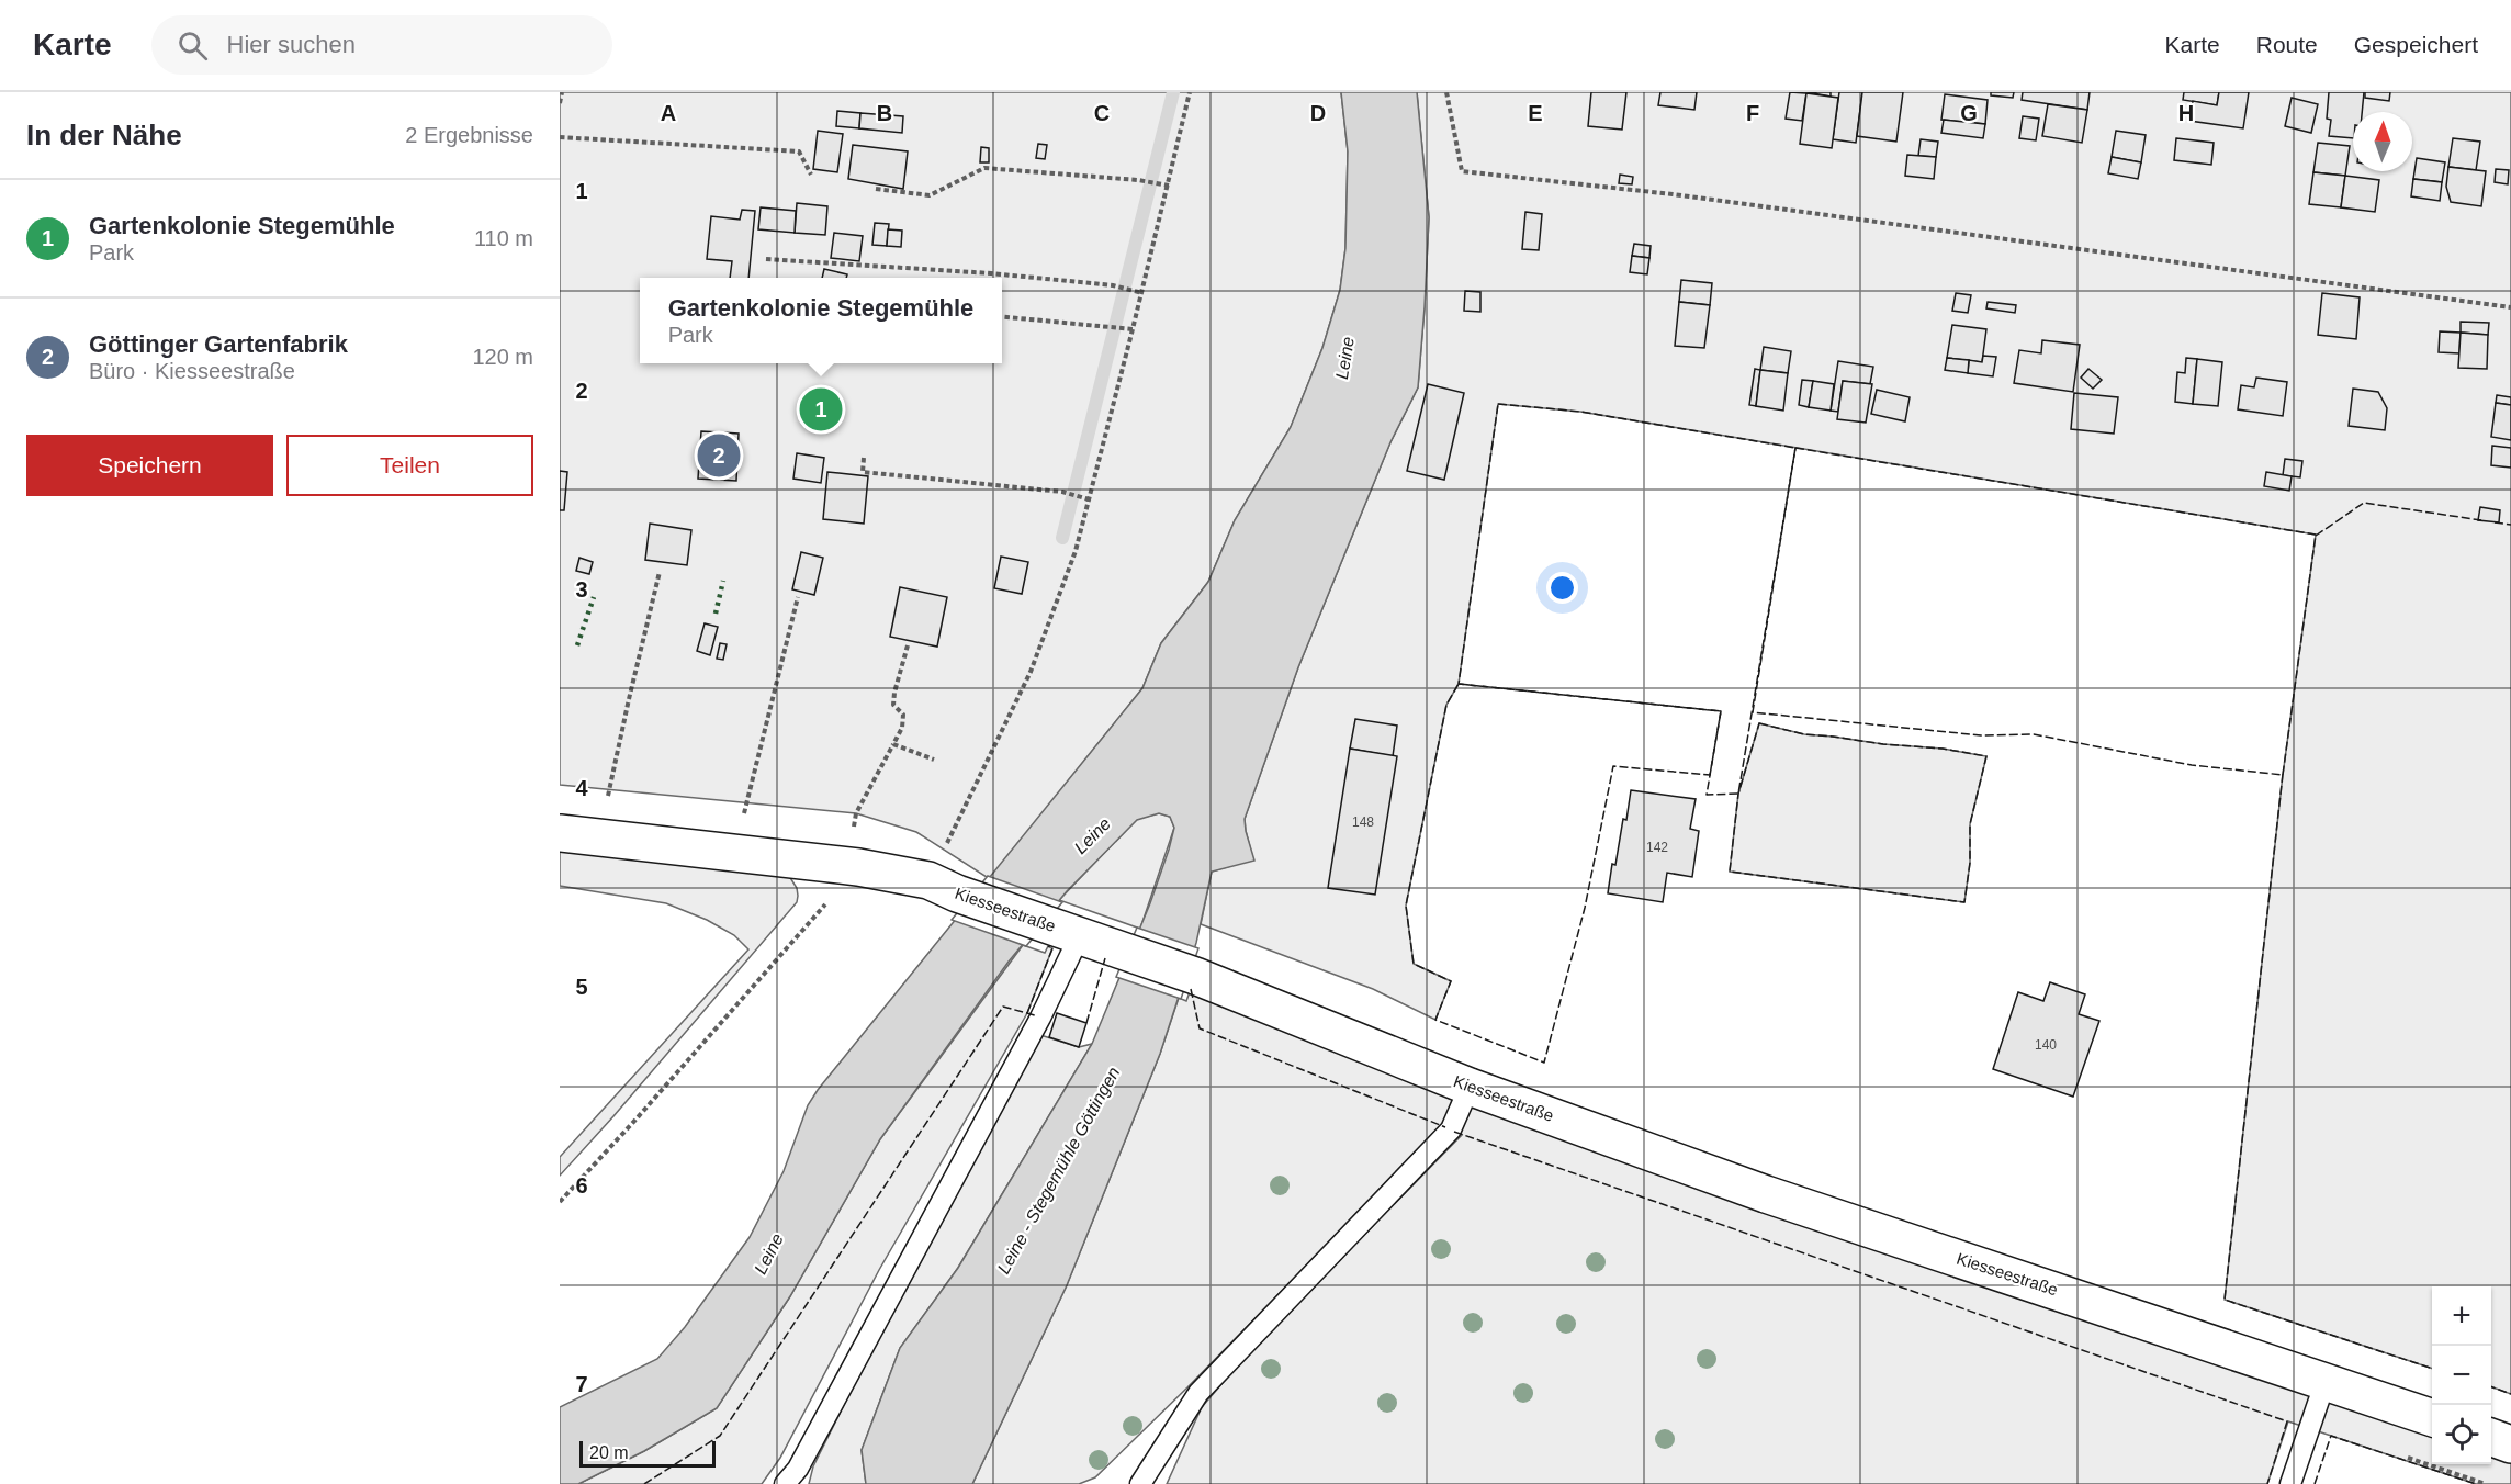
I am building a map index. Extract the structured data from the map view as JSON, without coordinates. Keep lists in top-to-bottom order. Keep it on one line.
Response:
{"streets":{"street":["Kiesseestraße"]},"water":["Leine","Leine - Stegemühle Göttingen"],"house_numbers":["148","142","140"],"scale_bar":"20 m","north":"top","page":{"header":"Karte","search":"Hier suchen","nav":["Karte","Route","Gespeichert"],"heading":["In der Nähe","2 Ergebnisse"],"list":[{"mark":"1","name":"Gartenkolonie Stegemühle","note":"Park","value":"110 m"},{"mark":"2","name":"Göttinger Gartenfabrik","note":"Büro · Kiesseestraße","value":"120 m"}],"popup":["Gartenkolonie Stegemühle","Park"],"pins":["1","2"],"buttons":["Speichern","Teilen"],"map_buttons":["+","−"],"scale":"20 m"},"grid":{"columns":["A","B","C","D","E","F","G","H"],"rows":["1","2","3","4","5","6","7"]}}
